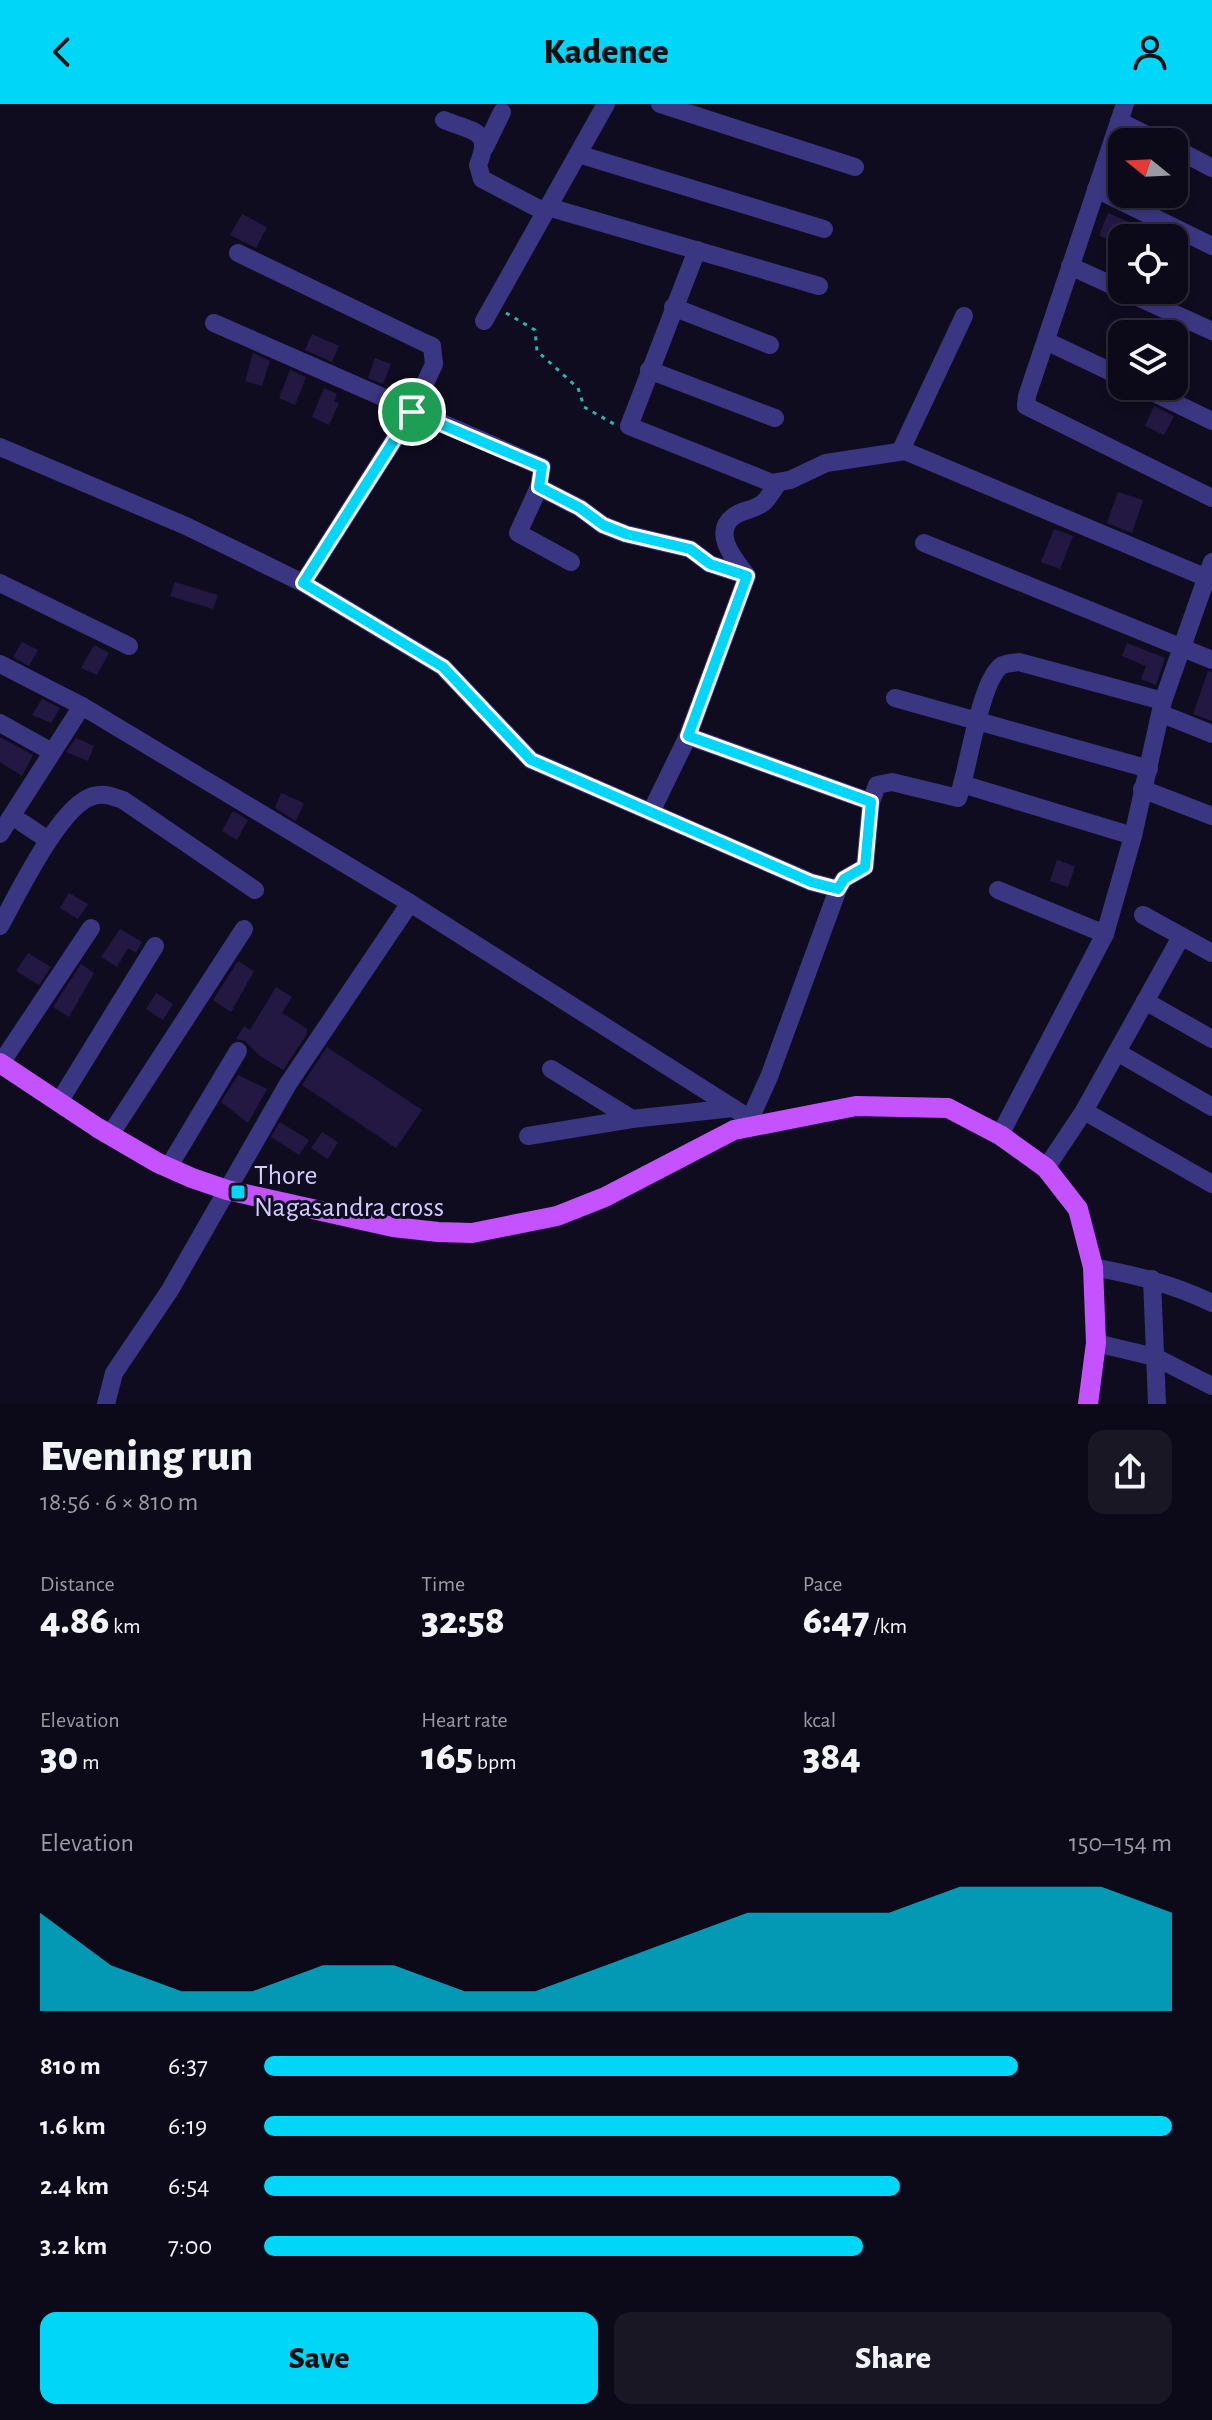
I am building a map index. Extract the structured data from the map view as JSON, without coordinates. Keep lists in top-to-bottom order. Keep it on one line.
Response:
{"places":{"transit":["Thore Nagasandra cross"]},"north":"left","page":{"header":"Kadence","heading":["Evening run","18:56 · 6 × 810 m"],"stats":[["Distance","4.86 km"],["Time","32:58"],["Pace","6:47 /km"],["Elevation","30 m"],["Heart rate","165 bpm"],["kcal","384"]],"chart":["Elevation","150–154 m"],"list":[{"name":"810 m","note":"6:37"},{"name":"1.6 km","note":"6:19"},{"name":"2.4 km","note":"6:54"},{"name":"3.2 km","note":"7:00"}],"buttons":["Save","Share"]}}
